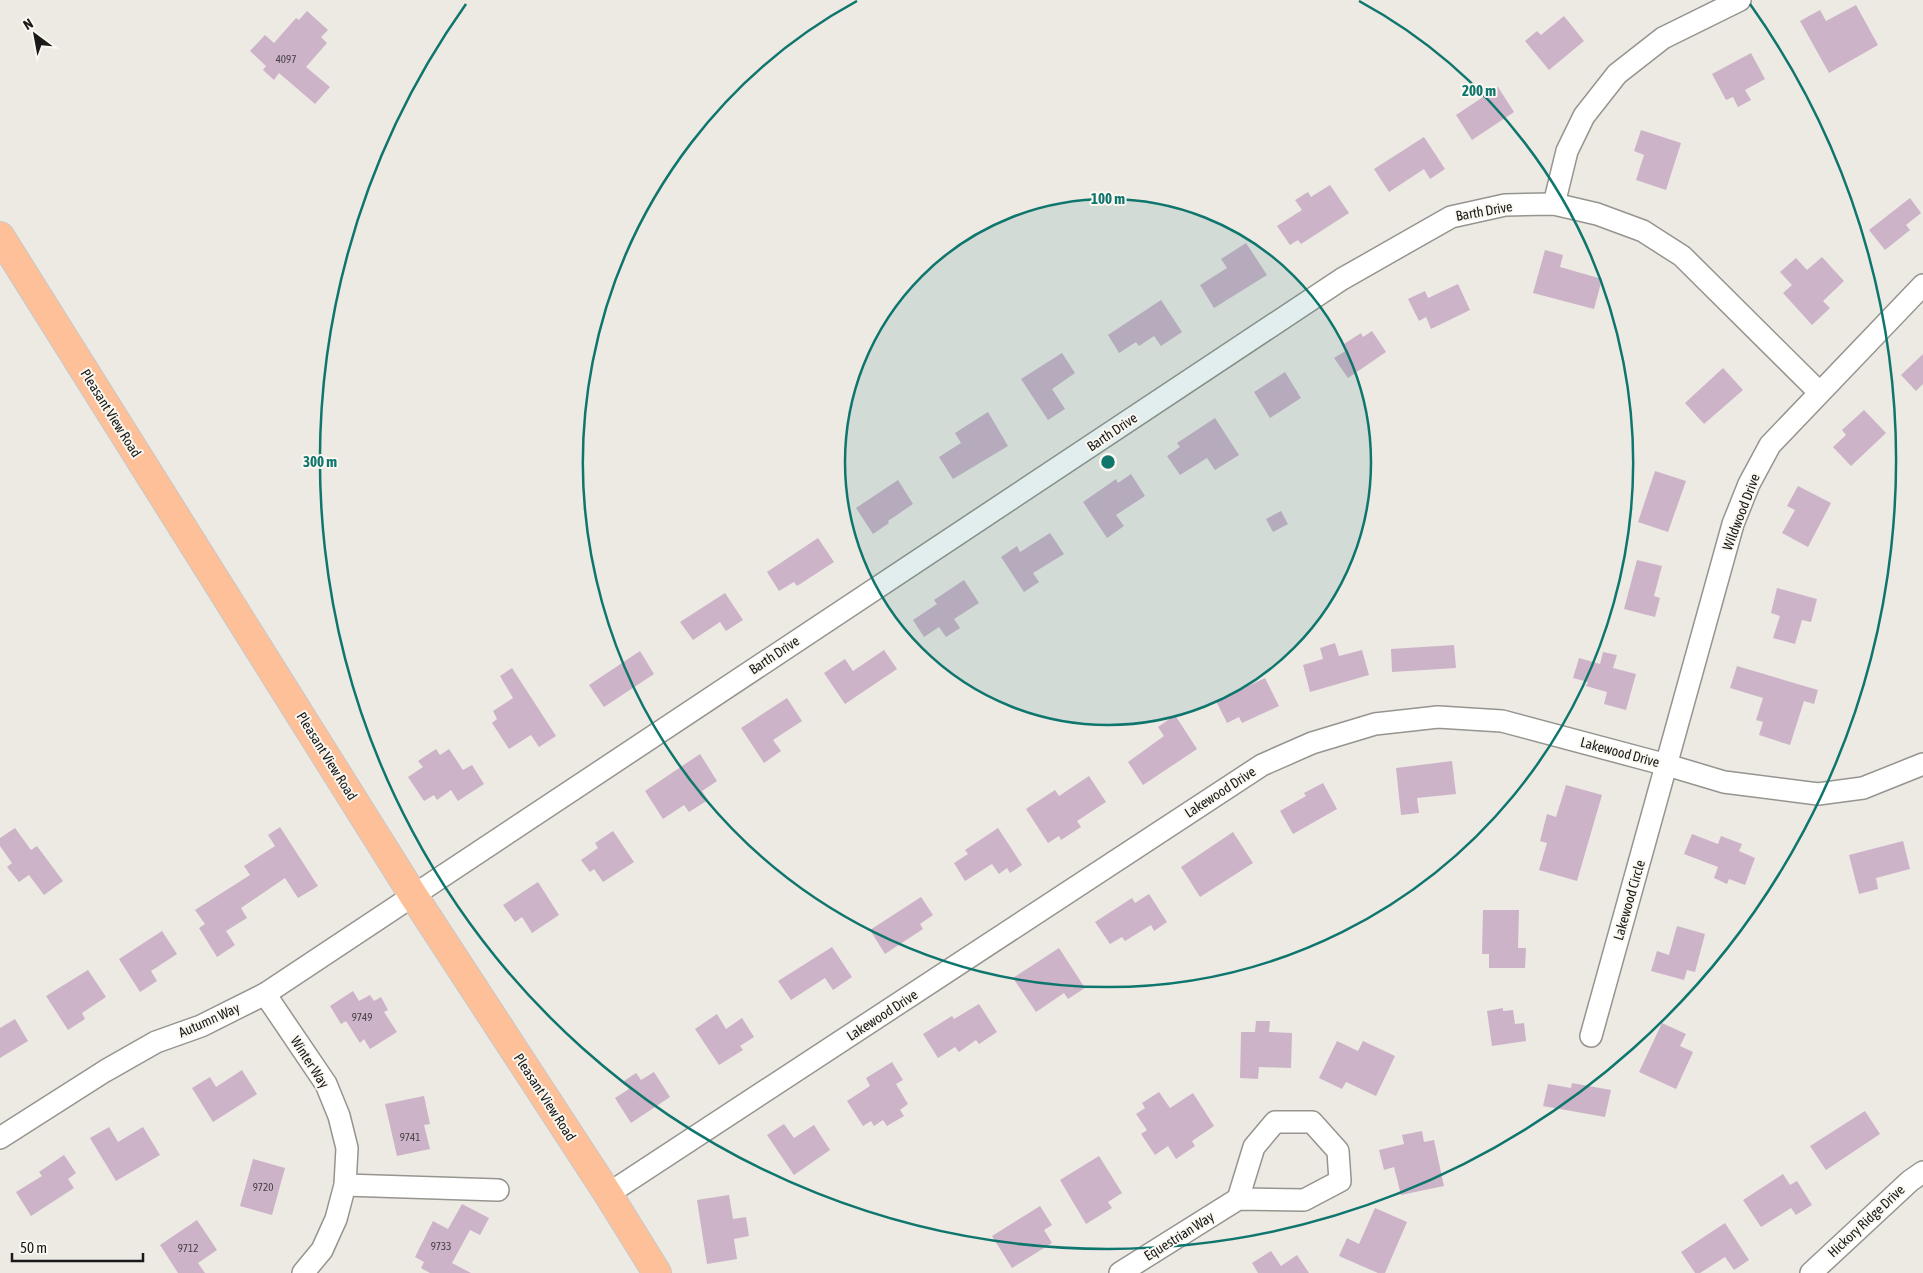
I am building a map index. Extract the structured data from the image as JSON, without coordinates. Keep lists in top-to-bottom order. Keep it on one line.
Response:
{"streets":{"main road":["Pleasant View Road"],"street":["Barth Drive","Wildwood Drive","Lakewood Drive","Lakewood Circle","Autumn Way","Winter Way","Hickory Ridge Drive","Equestrian Way"]},"crossings":[["Barth Drive","Pleasant View Road"],["Barth Drive","Wildwood Drive"],["Barth Drive","Autumn Way"],["Pleasant View Road","Lakewood Drive"],["Pleasant View Road","Autumn Way"],["Wildwood Drive","Lakewood Drive"],["Wildwood Drive","Lakewood Circle"],["Lakewood Drive","Lakewood Circle"],["Autumn Way","Winter Way"]],"house_numbers":["4097","9749","9741","9720","9733","9712"],"scale_bar":"50 m","north":"top left","rings":["200 m","100 m","300 m"]}
